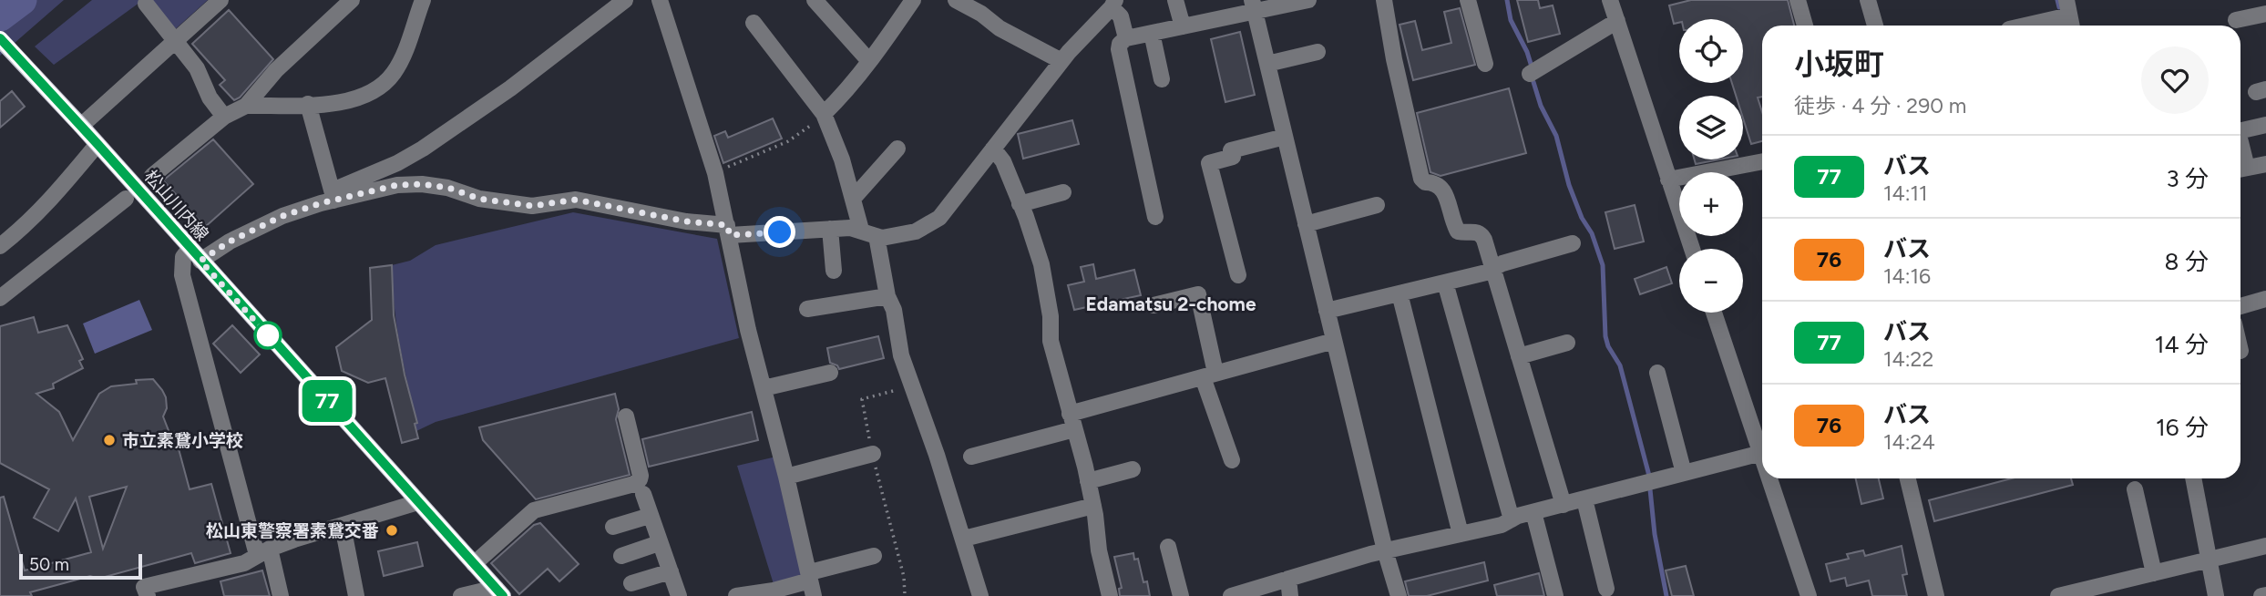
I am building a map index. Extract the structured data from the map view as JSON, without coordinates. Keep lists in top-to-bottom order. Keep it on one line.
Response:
{"streets":{"main road":["松山川内線"]},"districts":["Edamatsu 2-chome"],"places":["市立素鵞小学校","松山東警察署素鵞交番"],"lines":["bus line 77"],"scale_bar":"50 m","page":{"on_map":"77","map_buttons":["+","−"],"heading":["小坂町","徒歩 · 4 分 · 290 m"],"list":[{"mark":"77","name":"バス","note":"14:11","value":"3 分"},{"mark":"76","name":"バス","note":"14:16","value":"8 分"},{"mark":"77","name":"バス","note":"14:22","value":"14 分"},{"mark":"76","name":"バス","note":"14:24","value":"16 分"}],"scale":"50 m"}}
